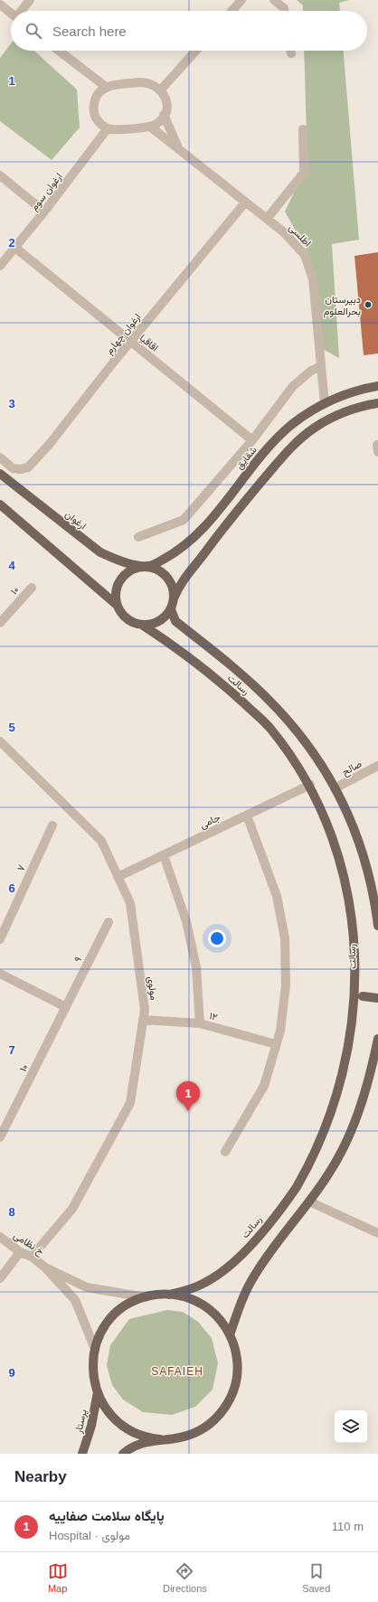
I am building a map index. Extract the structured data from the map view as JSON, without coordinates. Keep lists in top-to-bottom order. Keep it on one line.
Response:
{"streets":{"main road":["شقایق","ارغوان","رسالت","پرستار"],"street":["ارغوان سوم","اطلسی","ارغوان چهارم","اقاقیا","۱۰","صالح","جامی","۷","۹","مولوی","۱۲","خ نظامی"]},"crossings":[["ارغوان سوم","اطلسی"],["ارغوان سوم","اقاقیا"],["اطلسی","ارغوان چهارم"],["اطلسی","شقایق"],["ارغوان چهارم","اقاقیا"],["شقایق","ارغوان"],["شقایق","رسالت"],["ارغوان","رسالت"],["۱۰","۹"],["رسالت","صالح"],["رسالت","جامی"],["جامی","مولوی"],["مولوی","۱۲"],["مولوی","خ نظامی"]],"districts":["SAFAIEH"],"places":["دبیرستان بحرالعلوم"],"page":{"search":"Search here","pins":"1","heading":"Nearby","list":[{"mark":"1","name":"پایگاه سلامت صفاییه","note":"Hospital · مولوی","value":"110 m"}],"nav":["Map","Directions","Saved"]},"grid":{"rows":["1","2","3","4","5","6","7","8","9"]}}
